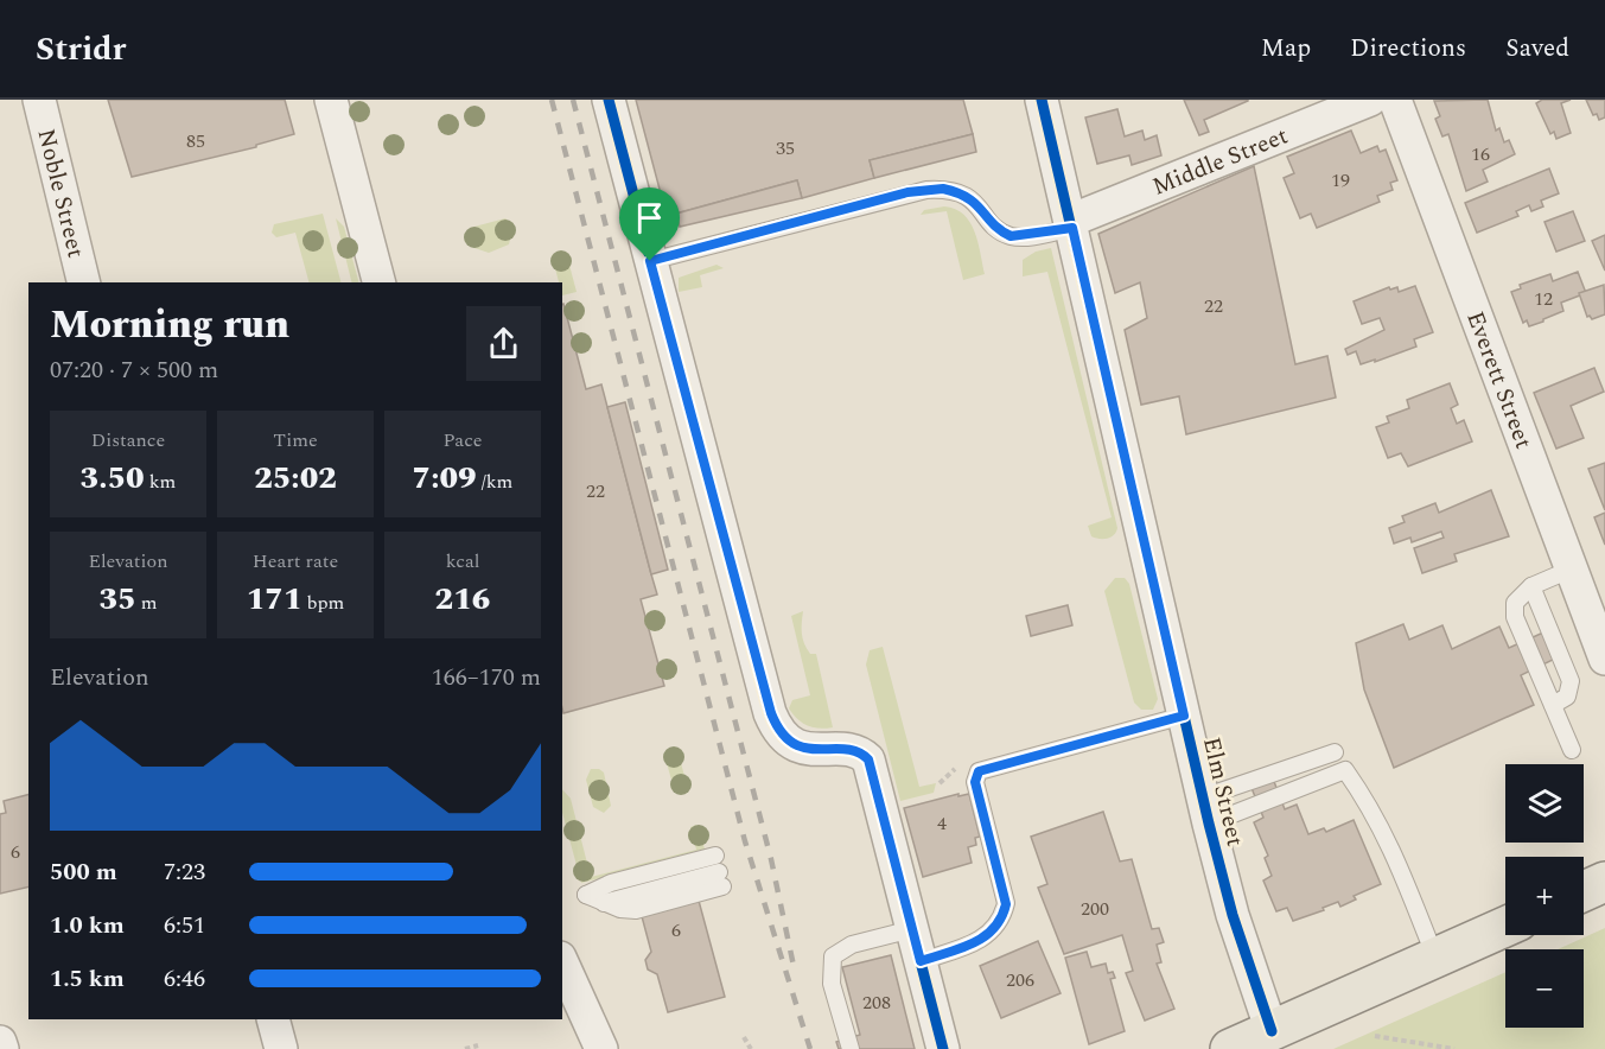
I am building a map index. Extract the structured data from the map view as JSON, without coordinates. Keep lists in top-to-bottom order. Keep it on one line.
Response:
{"streets":{"street":["Middle Street","Noble Street","Everett Street","Elm Street"]},"crossings":[["Middle Street","Elm Street"]],"house_numbers":["85","35","16","19","12","22","22","4","6","200","6","206","208"],"page":{"header":"Stridr","nav":["Map","Directions","Saved"],"heading":["Morning run","07:20 · 7 × 500 m"],"stats":[["Distance","3.50 km"],["Time","25:02"],["Pace","7:09 /km"],["Elevation","35 m"],["Heart rate","171 bpm"],["kcal","216"]],"chart":["Elevation","166–170 m"],"map_buttons":["+","−"],"list":[{"name":"500 m","note":"7:23"},{"name":"1.0 km","note":"6:51"},{"name":"1.5 km","note":"6:46"}]}}
